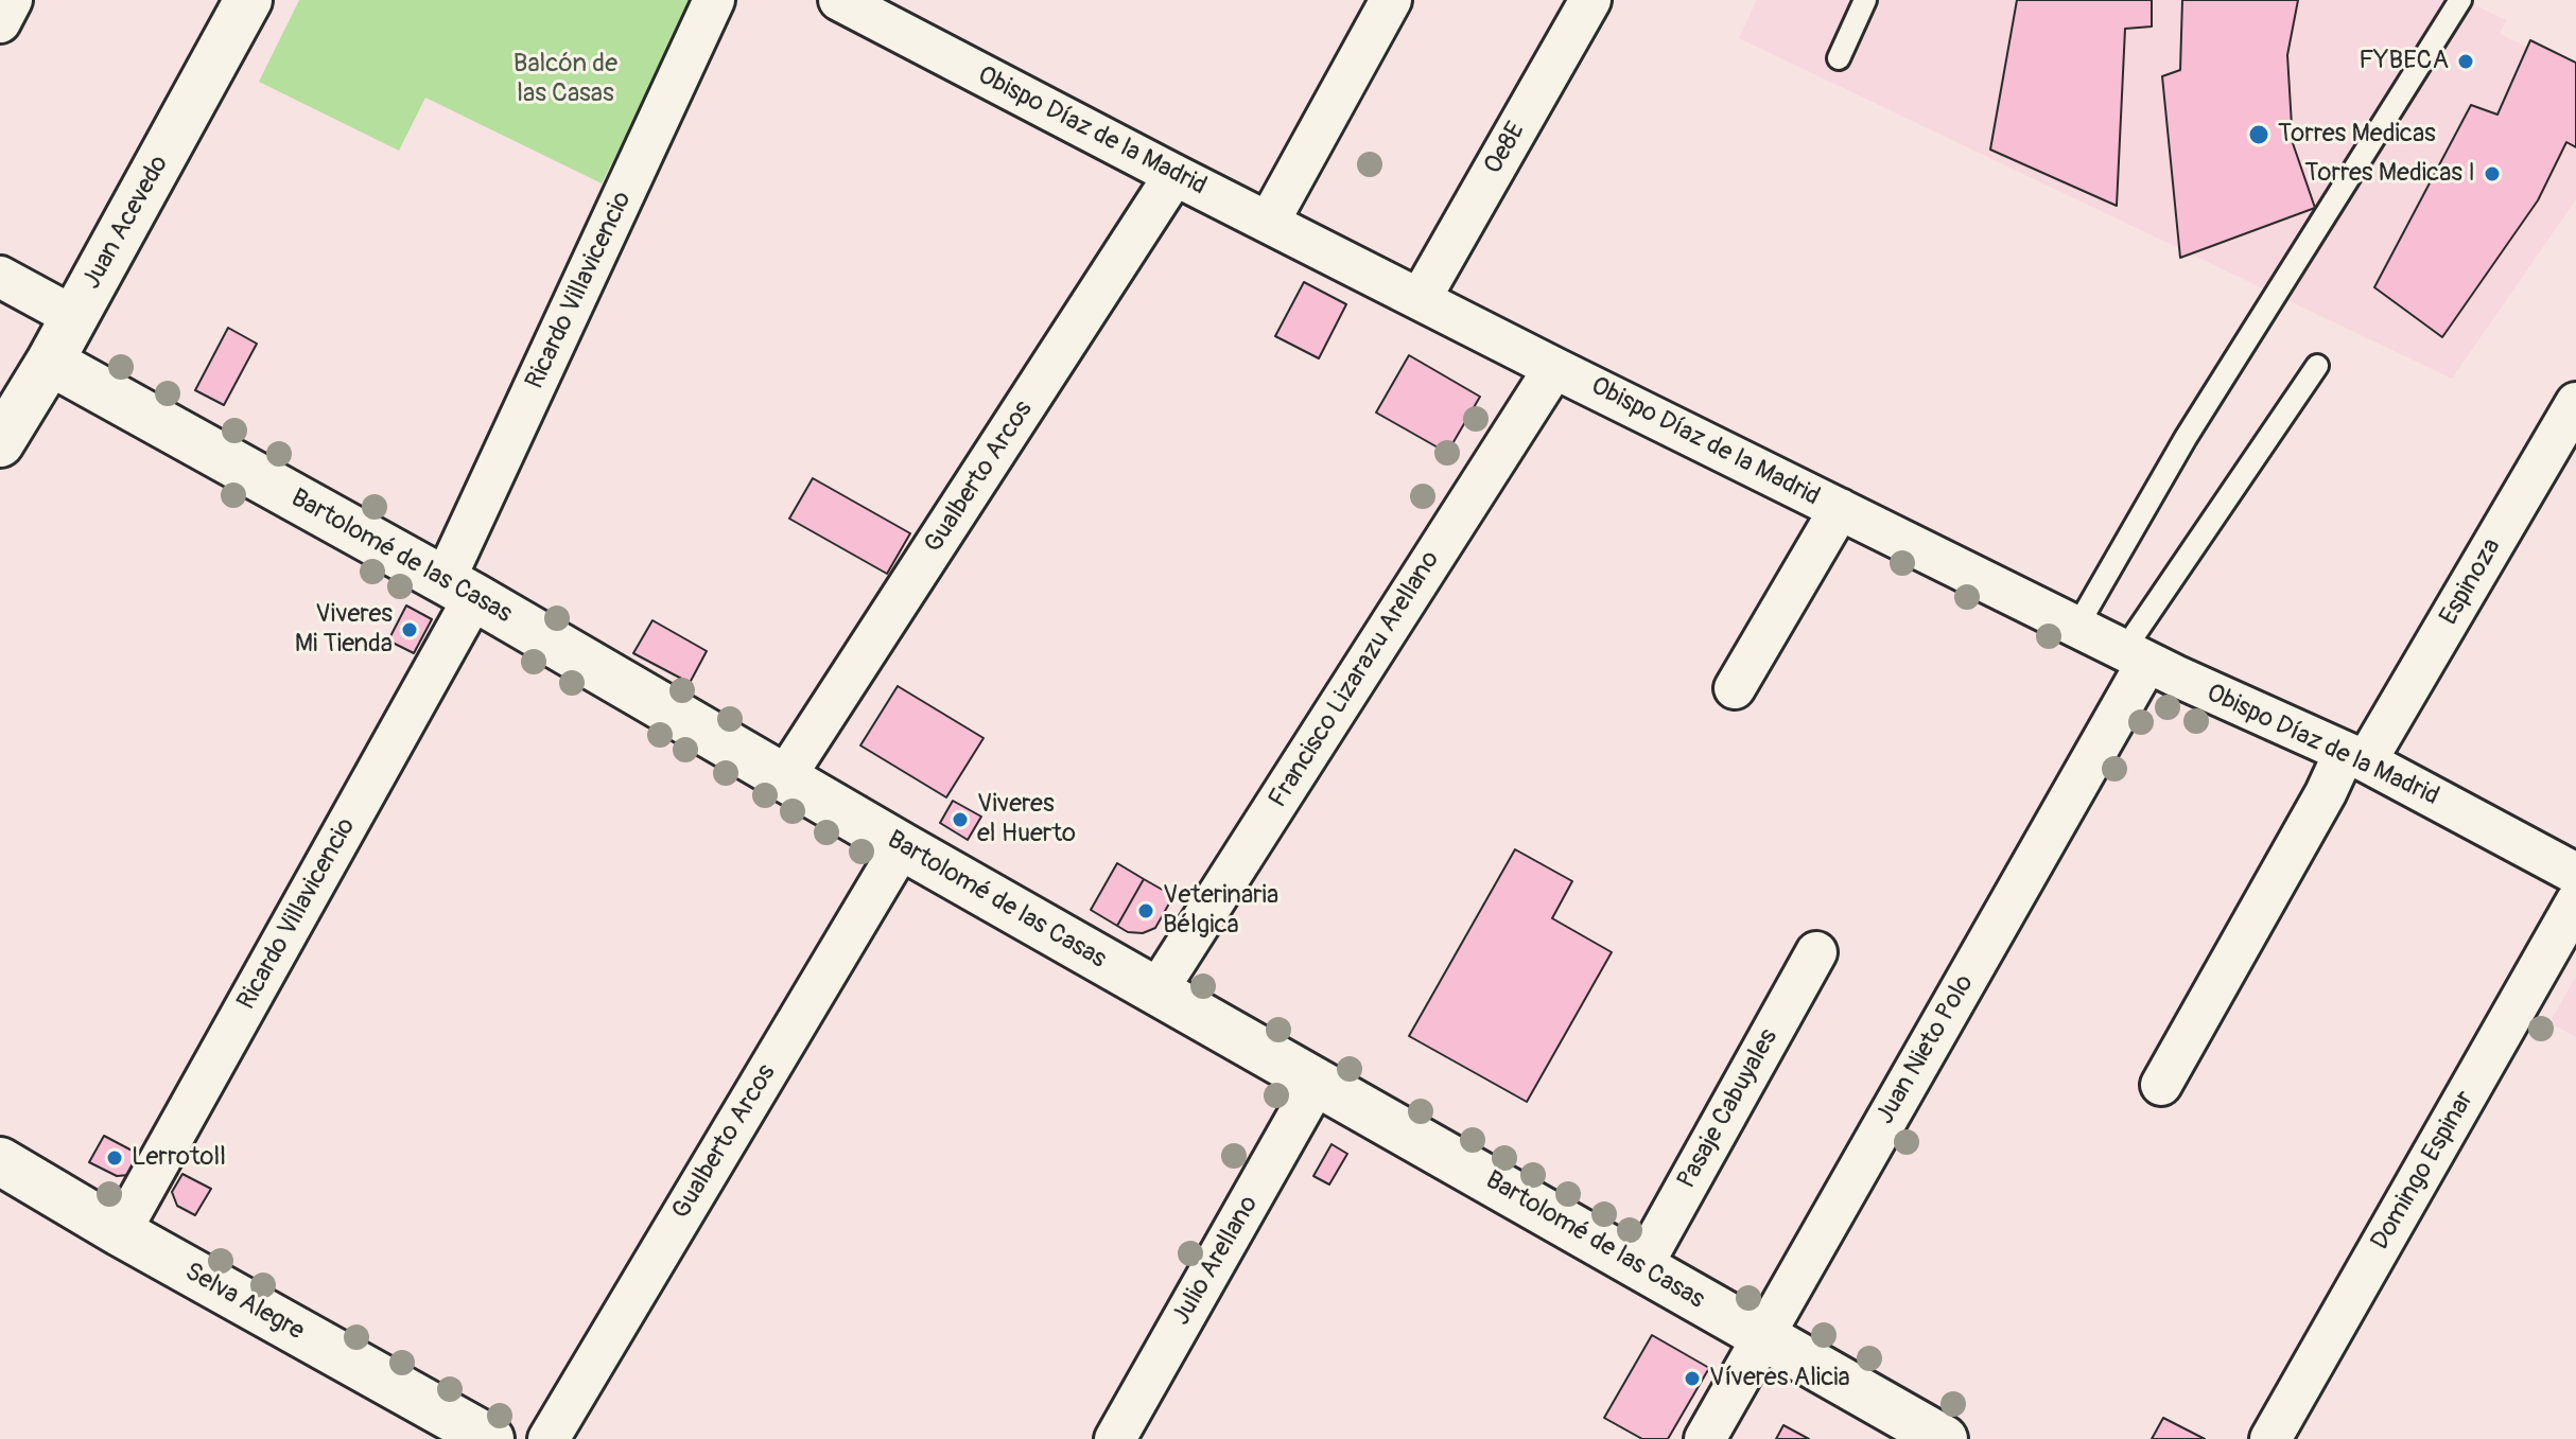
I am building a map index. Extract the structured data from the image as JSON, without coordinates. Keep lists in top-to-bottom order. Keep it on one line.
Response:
{"streets":{"street":["Obispo Díaz de la Madrid","Oe8E","Juan Acevedo","Ricardo Villavicencio","Gualberto Arcos","Bartolomé de las Casas","Espinoza","Francisco Lizarazu Arellano","Juan Nieto Polo","Pasaje Cabuyales","Domingo Espinar","Julio Arellano","Selva Alegre"]},"crossings":[["Obispo Díaz de la Madrid","Oe8E"],["Obispo Díaz de la Madrid","Gualberto Arcos"],["Obispo Díaz de la Madrid","Espinoza"],["Obispo Díaz de la Madrid","Francisco Lizarazu Arellano"],["Obispo Díaz de la Madrid","Juan Nieto Polo"],["Juan Acevedo","Bartolomé de las Casas"],["Ricardo Villavicencio","Bartolomé de las Casas"],["Ricardo Villavicencio","Selva Alegre"],["Gualberto Arcos","Bartolomé de las Casas"],["Bartolomé de las Casas","Francisco Lizarazu Arellano"],["Bartolomé de las Casas","Juan Nieto Polo"],["Bartolomé de las Casas","Pasaje Cabuyales"],["Bartolomé de las Casas","Julio Arellano"]],"parks":["Balcón de las Casas"],"places":["FYBECA","Torres Medicas","Torres Medicas I","Viveres Mi Tienda","Viveres el Huerto","Veterinaria Bélgica","Lerrotoll","Víveres Alicia"]}
